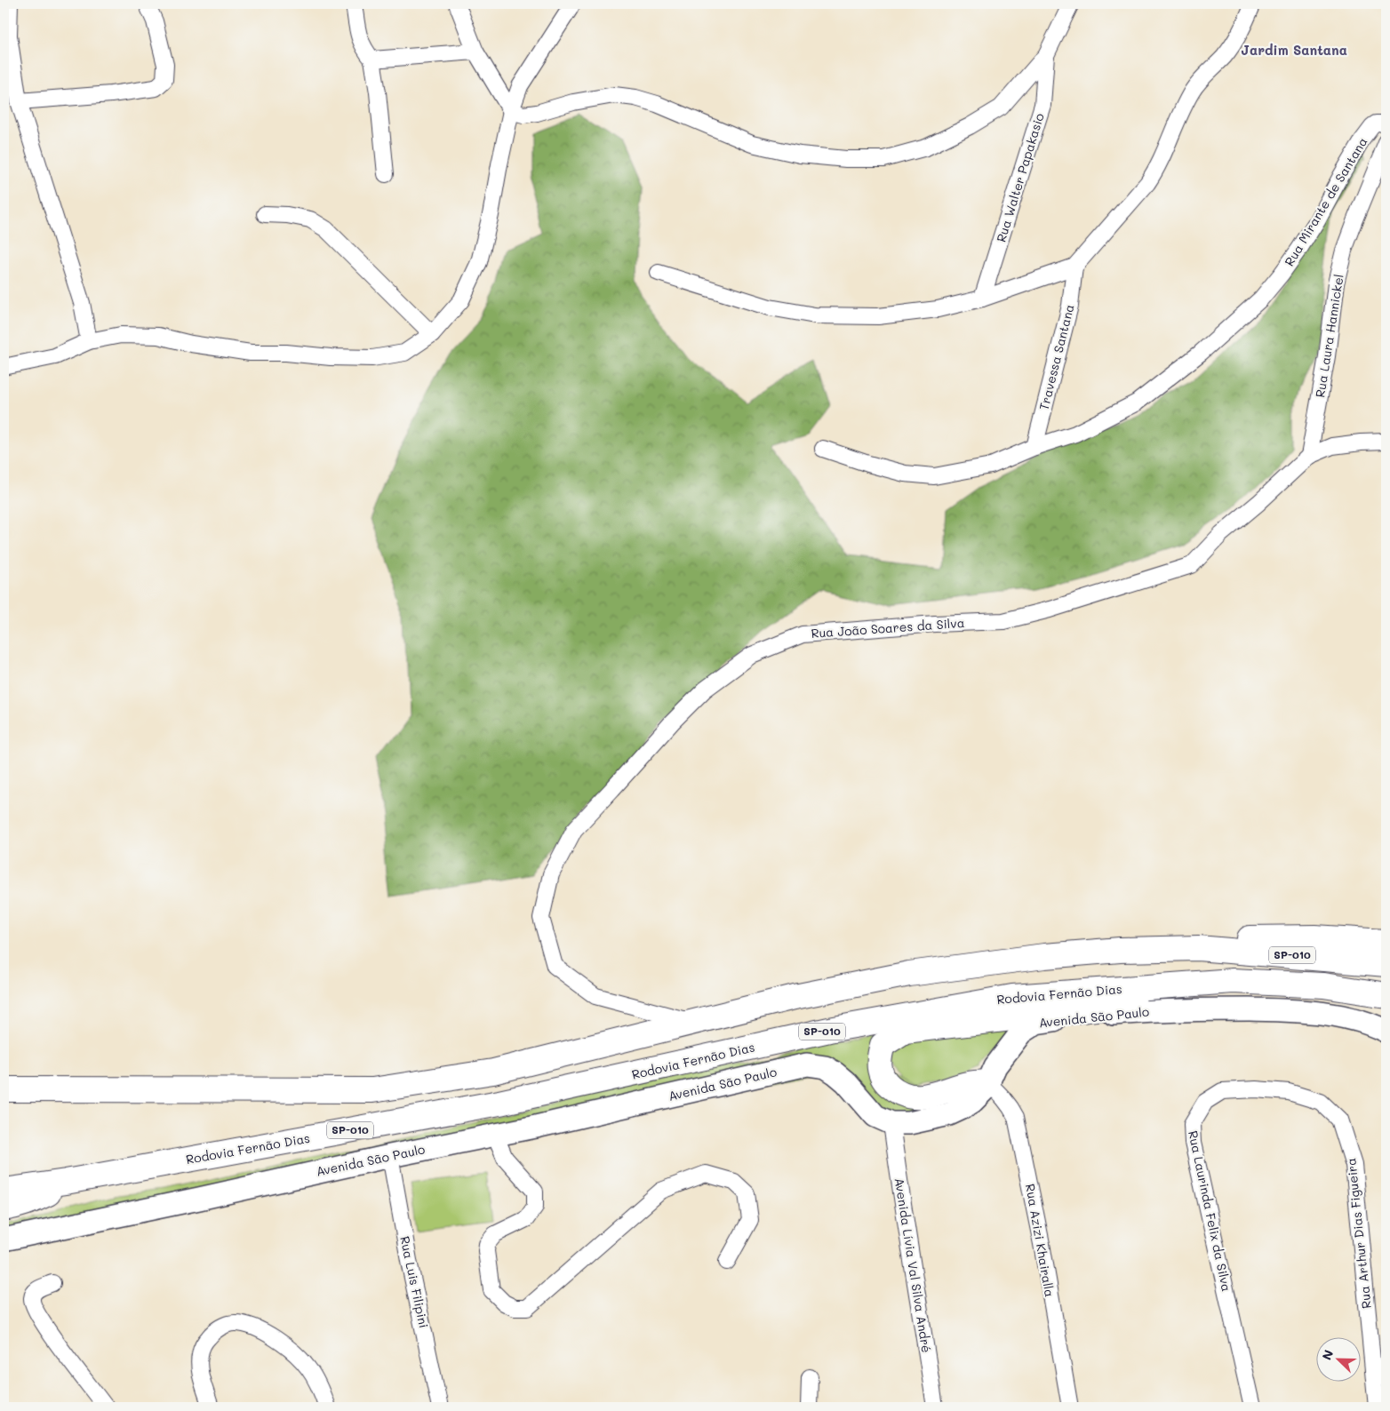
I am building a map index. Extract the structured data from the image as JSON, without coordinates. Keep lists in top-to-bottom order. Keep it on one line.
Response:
{"streets":{"highway":["SP-010","Rodovia Fernão Dias"],"street":["Rua Walter Papakasio","Rua Mirante de Santana","Rua Laura Hannickel","Travessa Santana","Rua João Soares da Silva","Avenida São Paulo","Rua Laurinda Felix da Silva","Rua Arthur Dias Figueira","Rua Azizi Khairalla","Avenida Lívia Val Silva André","Rua Luis Filipini"]},"crossings":[["Rua Mirante de Santana","Travessa Santana"],["Rua Laura Hannickel","Rua João Soares da Silva"],["Rua João Soares da Silva","SP-010"],["Avenida São Paulo","Rua Azizi Khairalla"],["Avenida São Paulo","Avenida Lívia Val Silva André"],["Avenida São Paulo","Rua Luis Filipini"],["Rua Laurinda Felix da Silva","Rua Arthur Dias Figueira"]],"districts":["Jardim Santana"],"north":"top left"}
